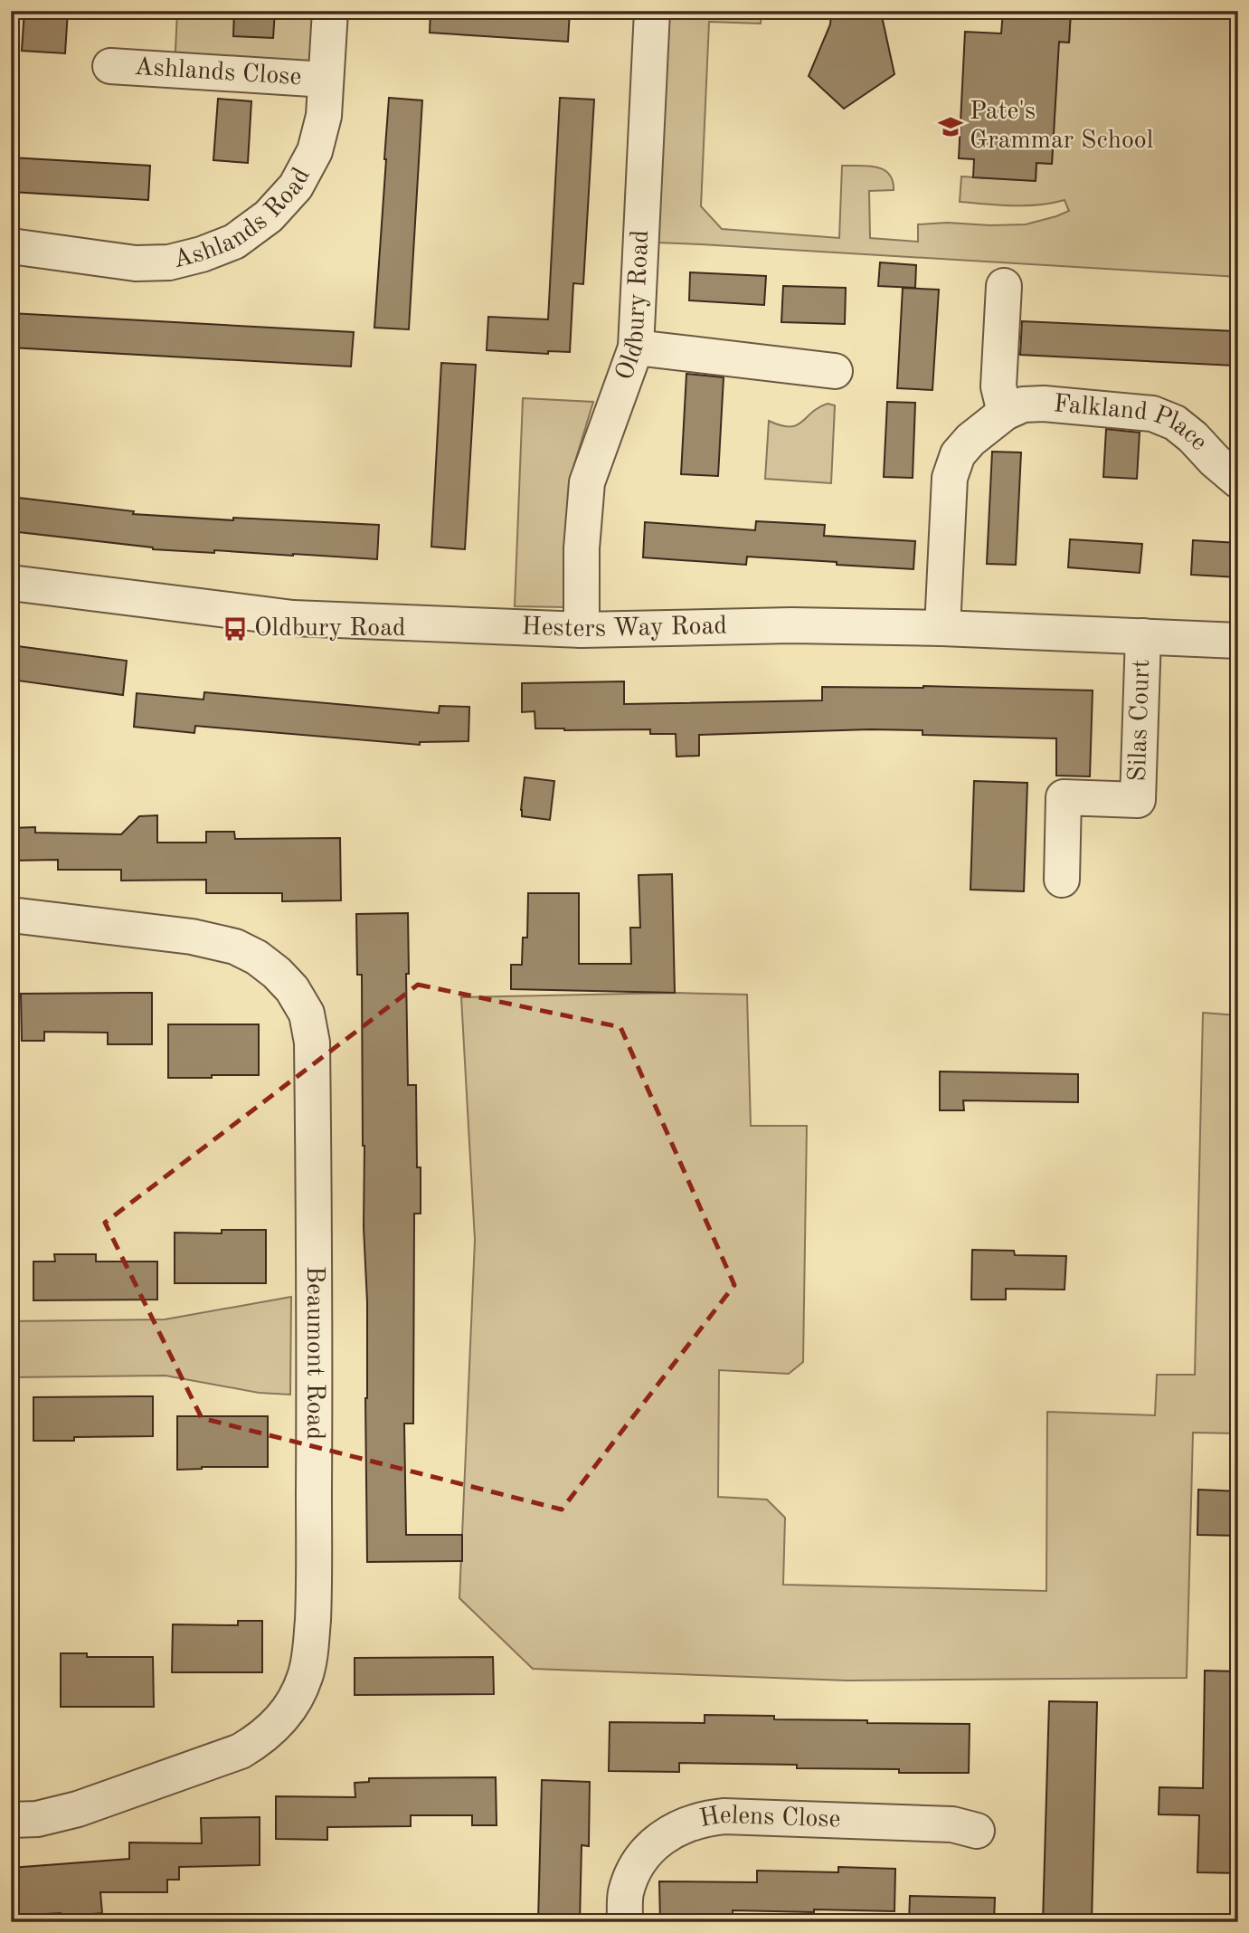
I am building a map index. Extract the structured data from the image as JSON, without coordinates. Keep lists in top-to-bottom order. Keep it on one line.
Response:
{"streets":{"street":["Ashlands Close","Ashlands Road","Oldbury Road","Falkland Place","Hesters Way Road","Silas Court","Beaumont Road","Helens Close"]},"crossings":[["Ashlands Close","Ashlands Road"],["Oldbury Road","Hesters Way Road"],["Falkland Place","Hesters Way Road"],["Hesters Way Road","Silas Court"]],"places":{"school or university":["Pate's Grammar School"],"bus stop":["Oldbury Road"]}}
